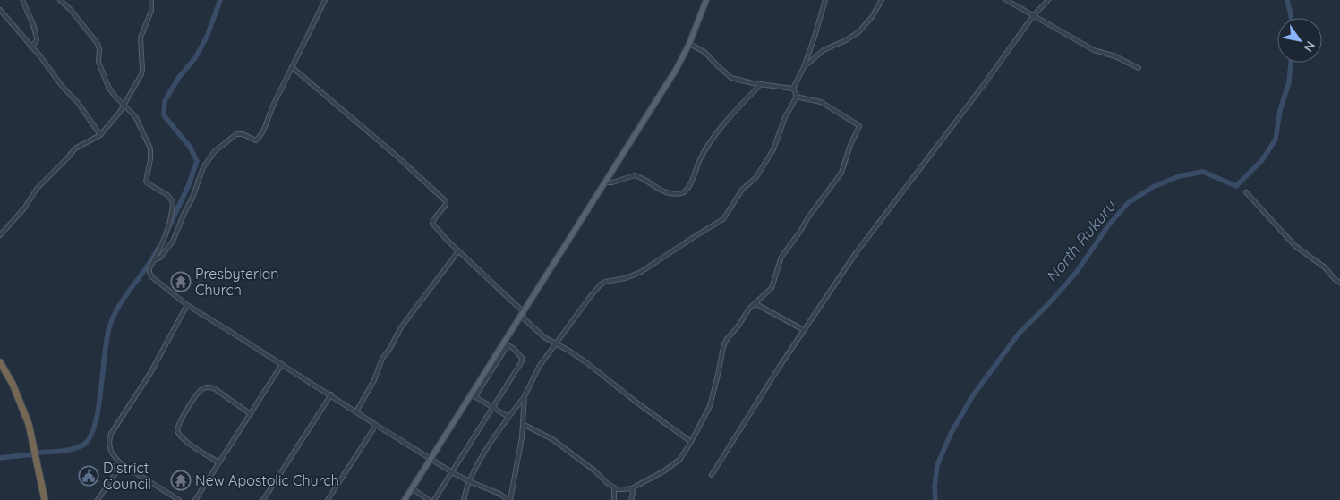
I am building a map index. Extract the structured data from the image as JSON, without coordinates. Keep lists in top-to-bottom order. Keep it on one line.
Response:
{"water":["North Rukuru"],"places":{"temple":["Presbyterian Church","New Apostolic Church"],"public building":["District Council"]},"north":"bottom right"}
